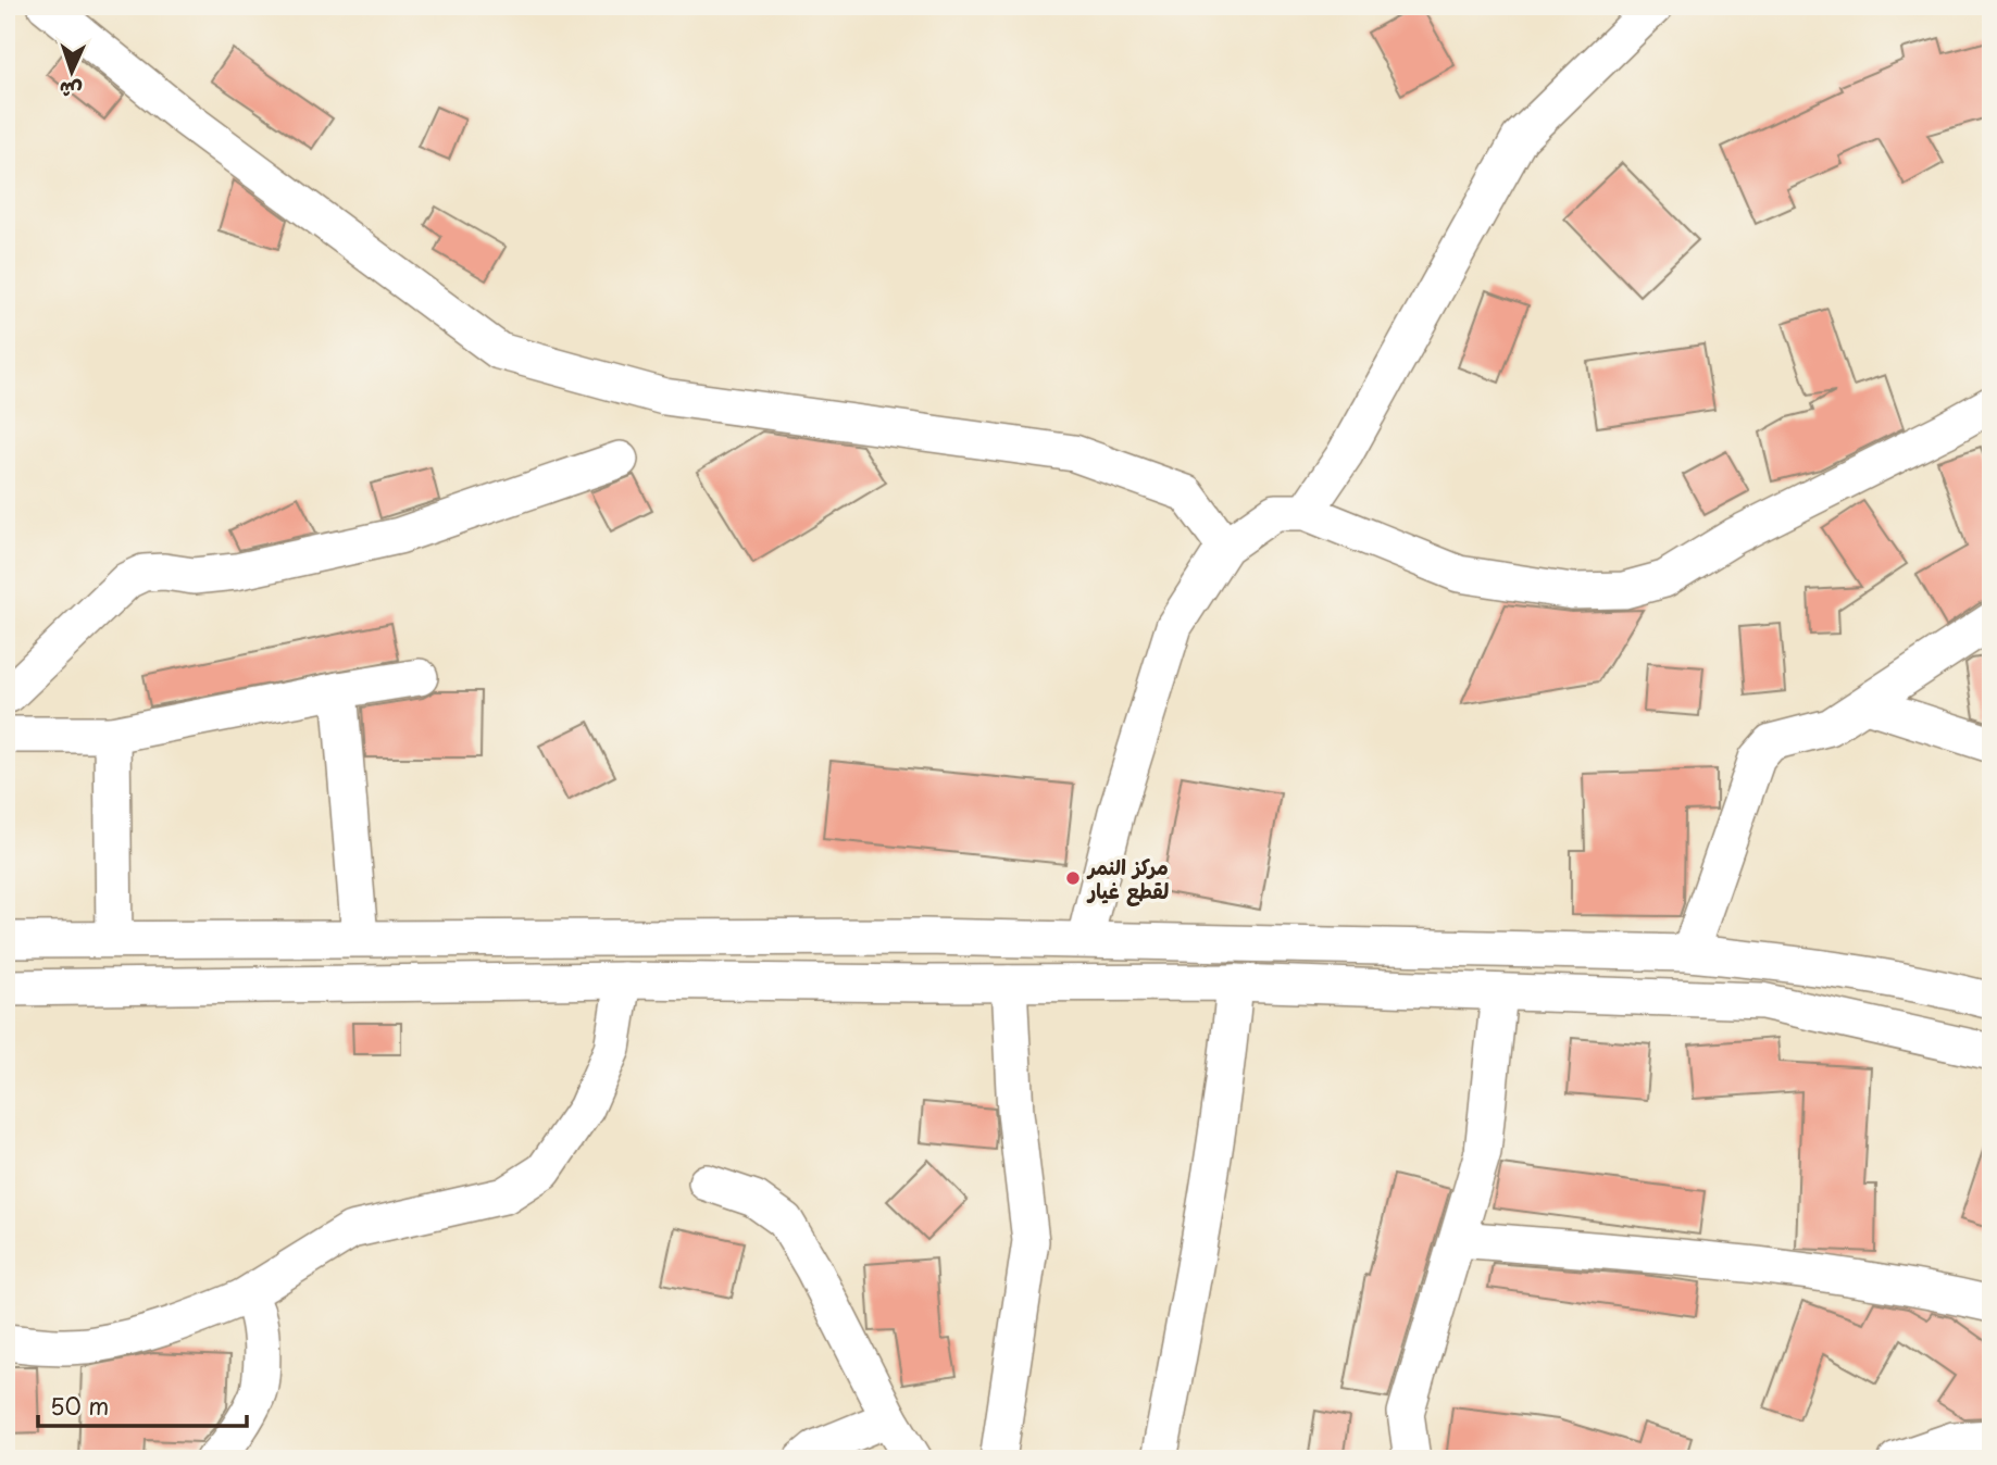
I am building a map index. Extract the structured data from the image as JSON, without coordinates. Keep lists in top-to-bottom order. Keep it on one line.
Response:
{"places":["مركز النمر لقطع غيار"],"scale_bar":"50 m","north":"bottom"}
